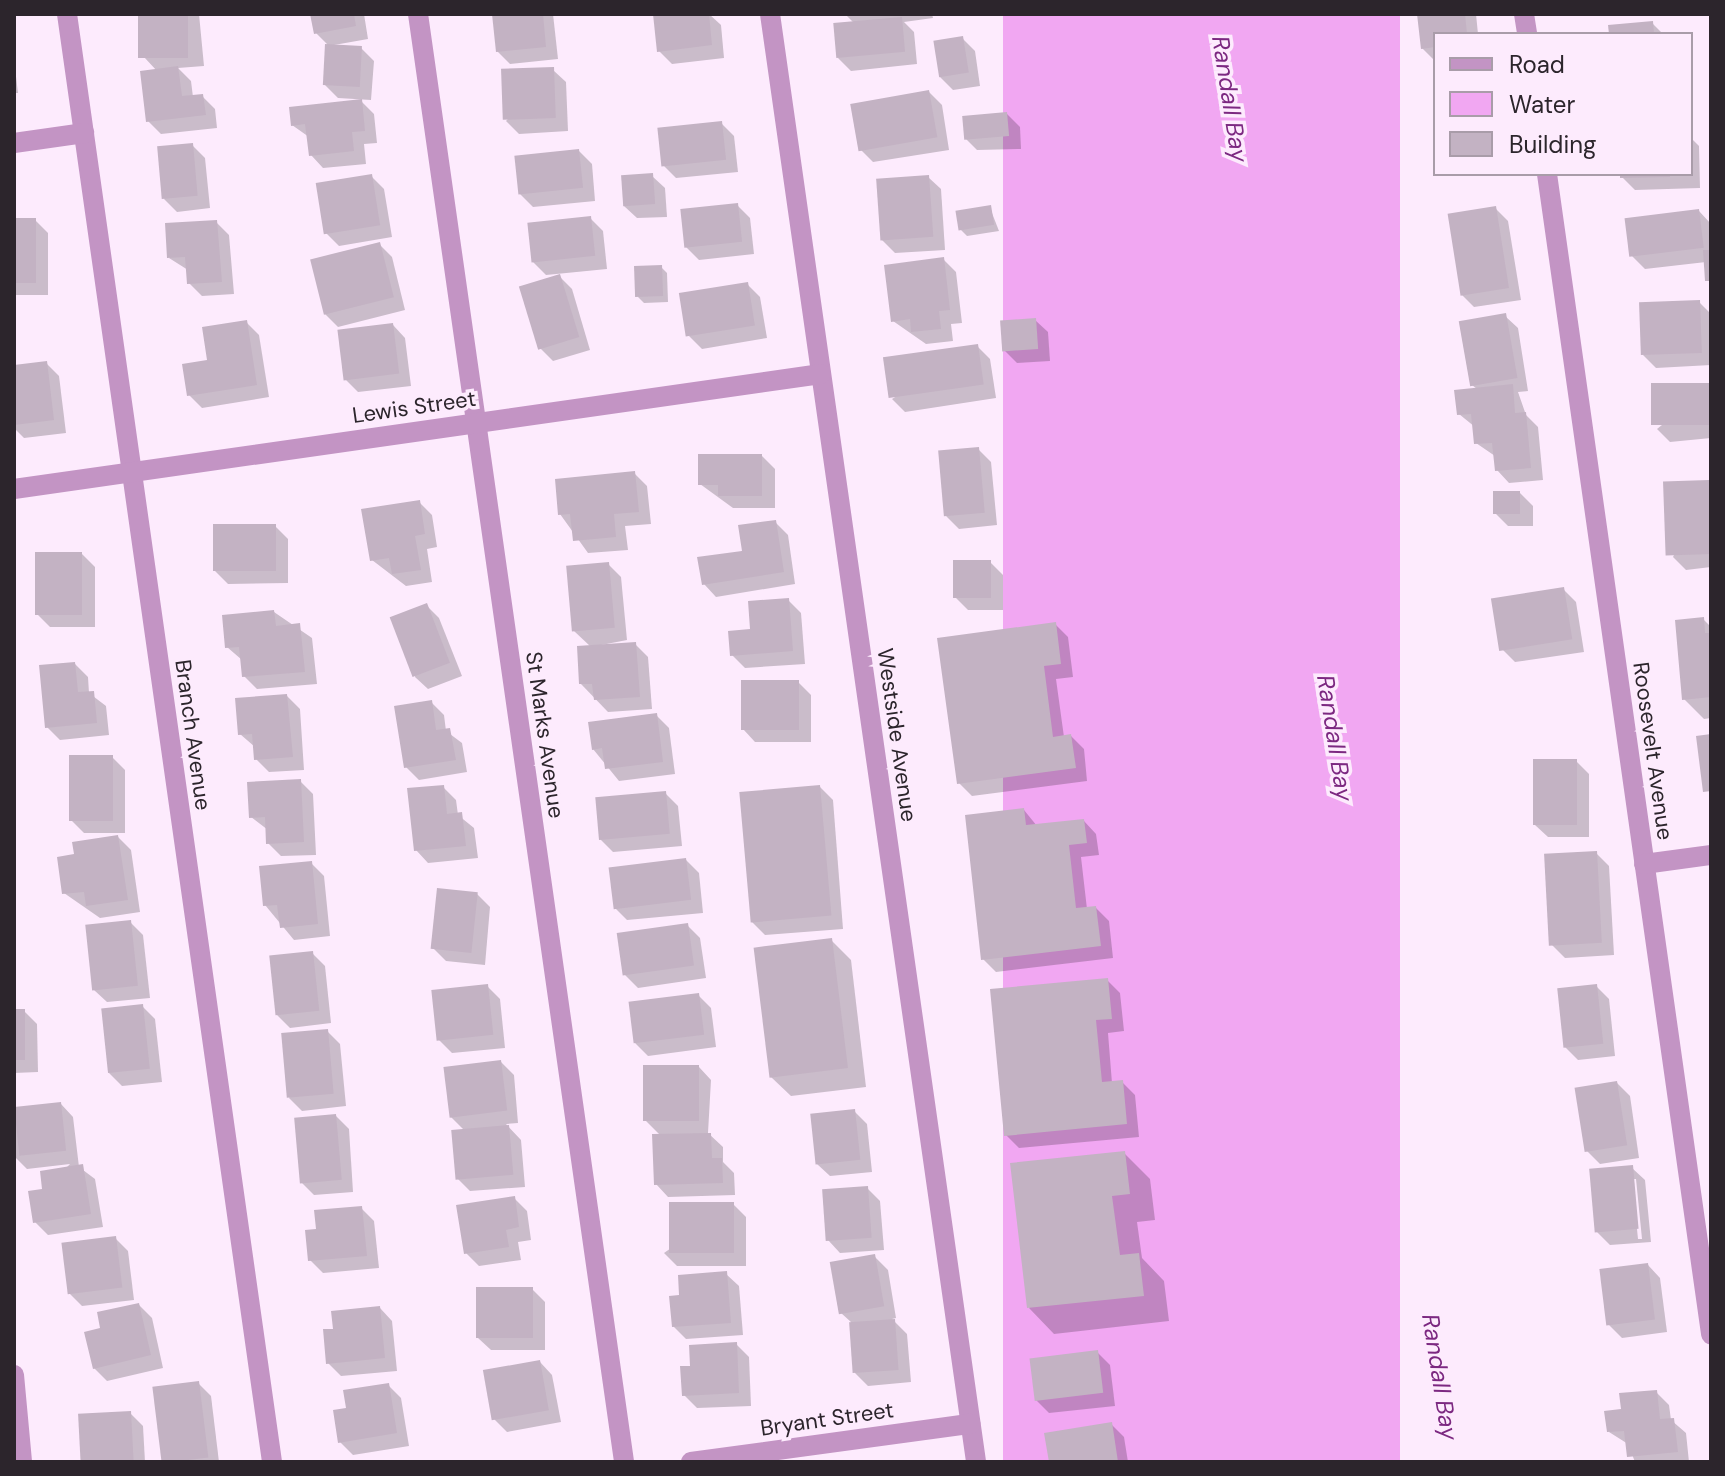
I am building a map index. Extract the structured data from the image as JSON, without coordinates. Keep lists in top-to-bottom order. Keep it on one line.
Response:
{"streets":{"street":["Lewis Street","Branch Avenue","St Marks Avenue","Westside Avenue","Roosevelt Avenue","Bryant Street"]},"crossings":[["Lewis Street","Branch Avenue"],["Lewis Street","St Marks Avenue"],["Lewis Street","Westside Avenue"],["Westside Avenue","Bryant Street"]],"water":["Randall Bay"],"legend":["Road","Water","Building"]}
